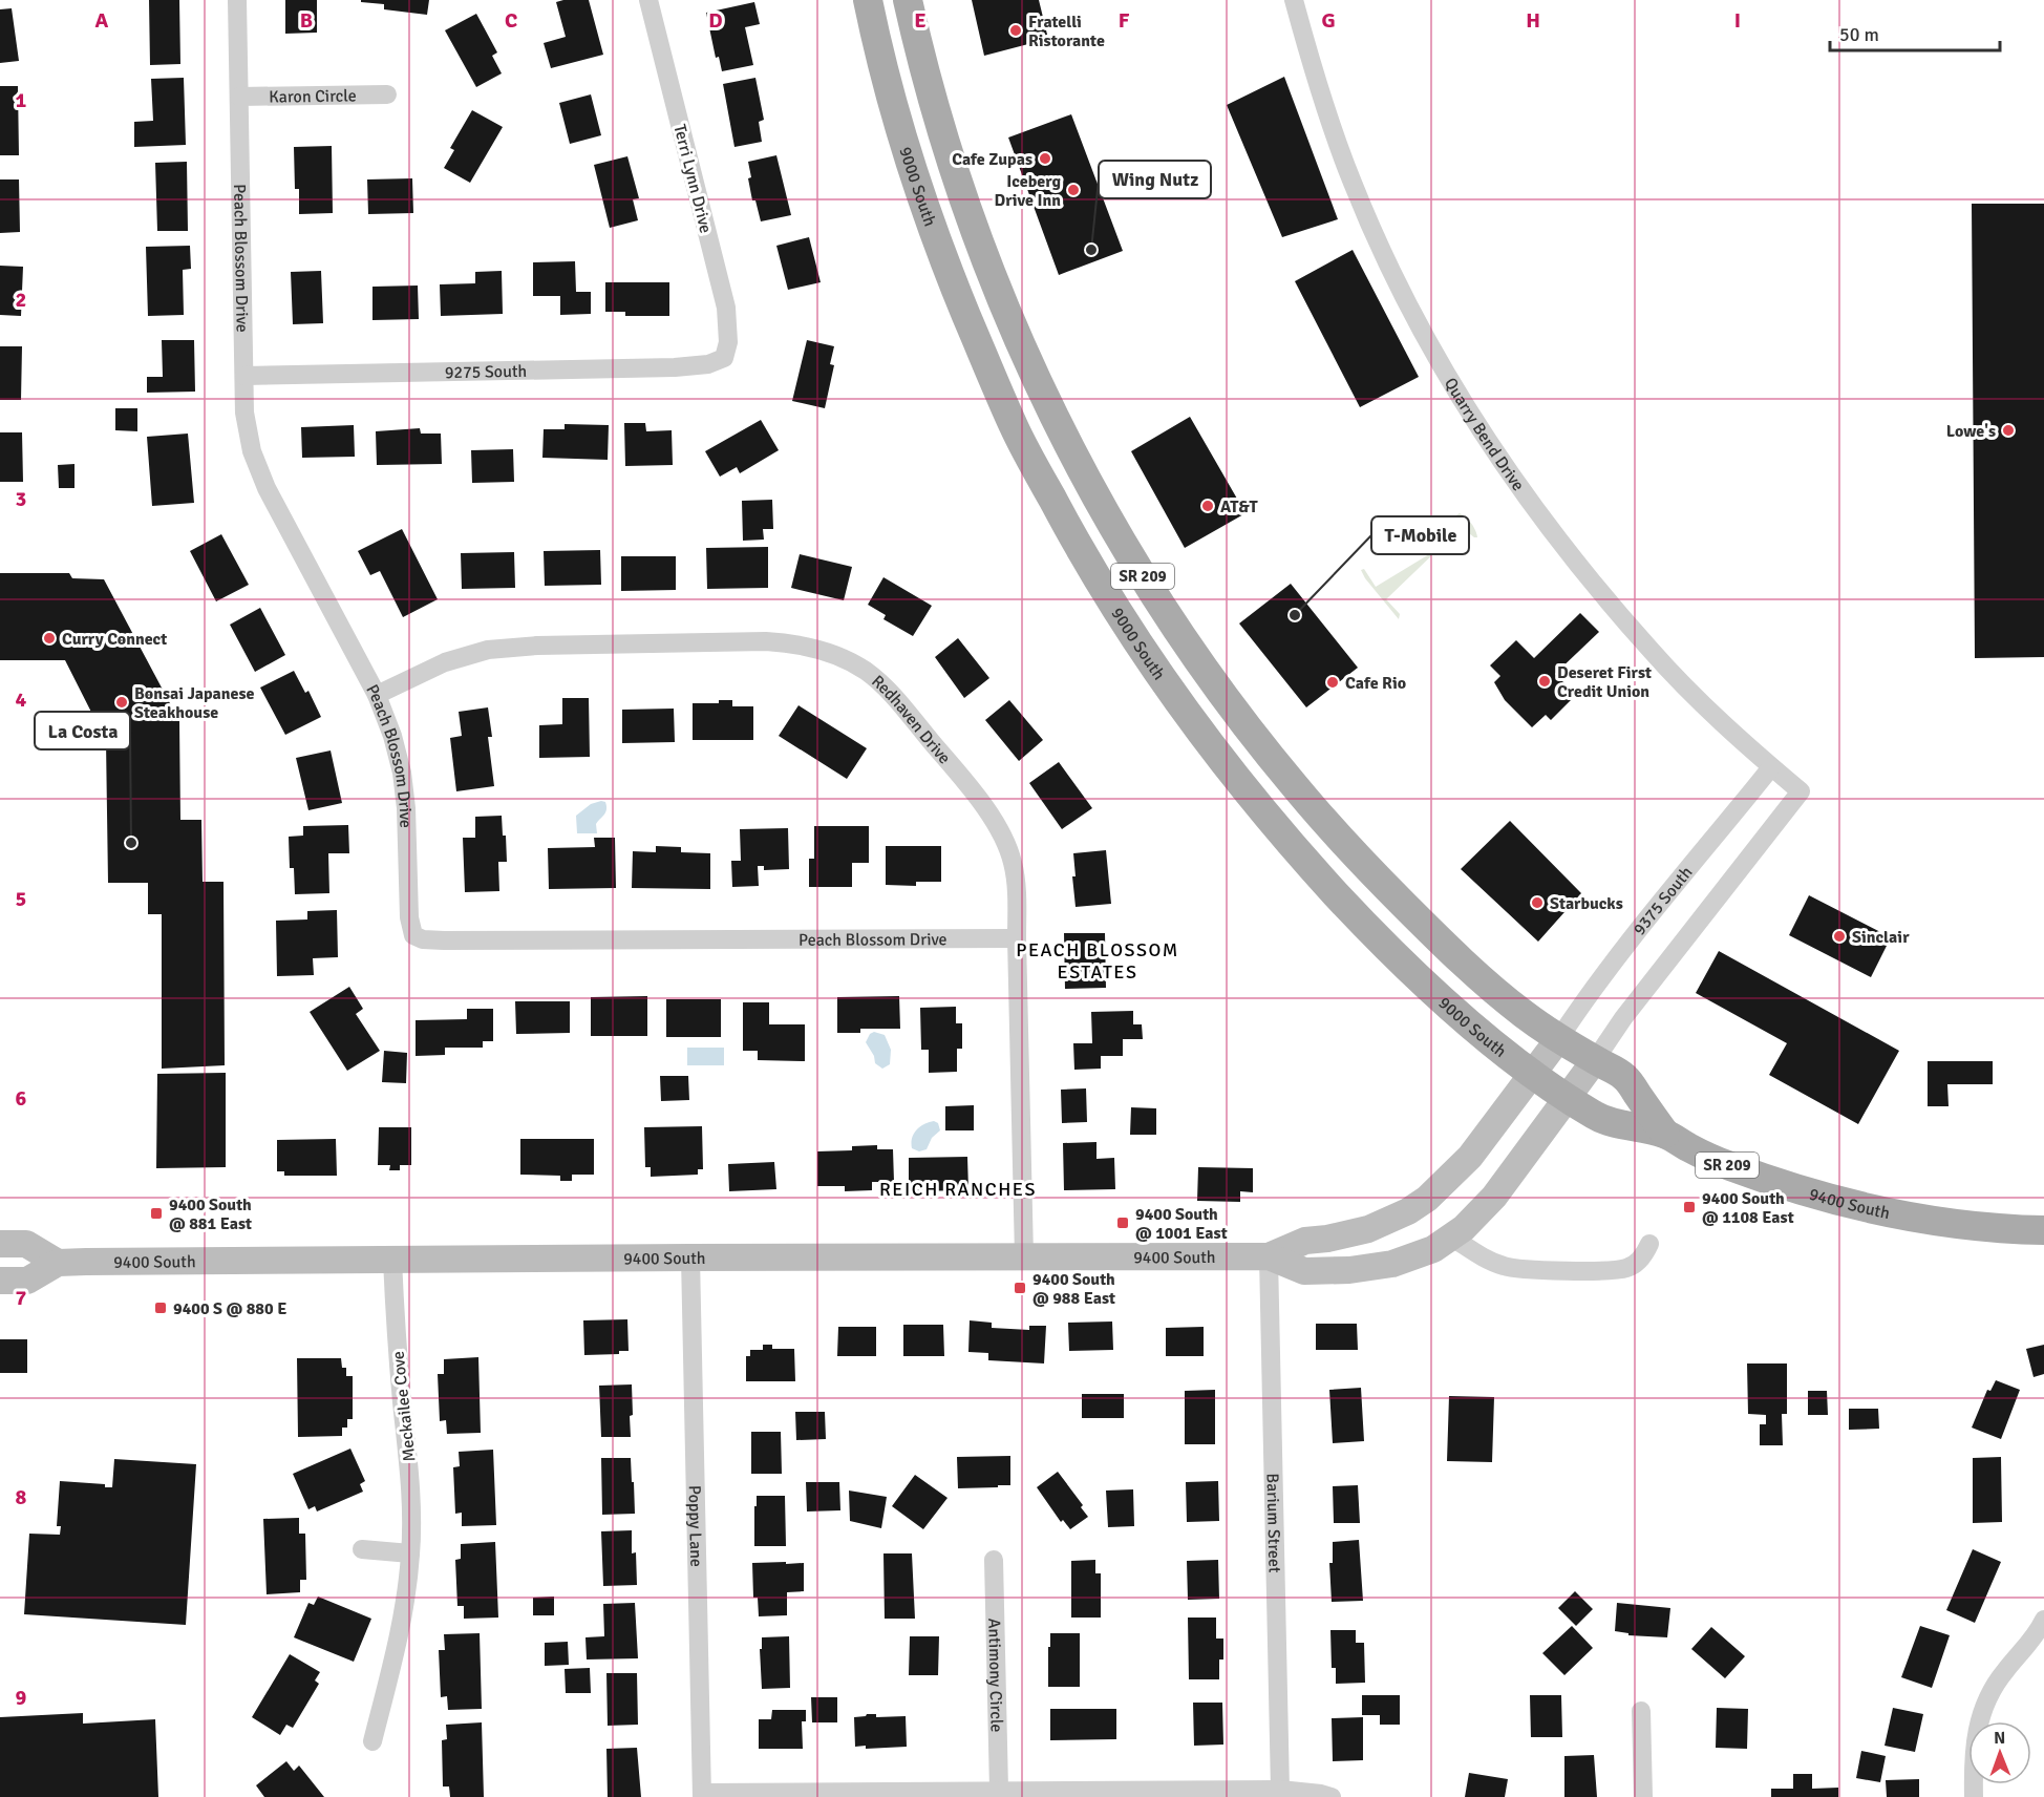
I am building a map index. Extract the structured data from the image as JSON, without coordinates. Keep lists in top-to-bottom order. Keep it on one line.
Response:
{"streets":{"main road":["9000 South","SR 209","9400 South"],"street":["Karon Circle","Terri Lynn Drive","Peach Blossom Drive","9275 South","Quarry Bend Drive","Redhaven Drive","9375 South","Meckailee Cove","Barium Street","Poppy Lane","Antimony Circle"]},"crossings":[["Karon Circle","Peach Blossom Drive"],["Terri Lynn Drive","9275 South"],["9000 South","9400 South"],["Peach Blossom Drive","9275 South"],["Peach Blossom Drive","Redhaven Drive"],["Quarry Bend Drive","SR 209"],["Quarry Bend Drive","9375 South"],["Quarry Bend Drive","9400 South"],["SR 209","9375 South"],["SR 209","9400 South"],["Redhaven Drive","9400 South"],["9375 South","9400 South"],["9400 South","Meckailee Cove"],["9400 South","Barium Street"],["9400 South","Poppy Lane"]],"districts":["PEACH BLOSSOM ESTATES","REICH RANCHES"],"places":{"other":["Fratelli Ristorante","Cafe Zupas","Iceberg Drive Inn","Wing Nutz","Lowe's","AT&T","T-Mobile","Curry Connect","Deseret First Credit Union","Cafe Rio","Bonsai Japanese Steakhouse","La Costa","Starbucks","Sinclair"],"transit":["9400 South @ 1108 East","9400 South @ 881 East","9400 South @ 1001 East","9400 South @ 988 East","9400 S @ 880 E"]},"scale_bar":"50 m","north":"top","grid":{"columns":["A","B","C","D","E","F","G","H","I"],"rows":["1","2","3","4","5","6","7","8","9"]}}
